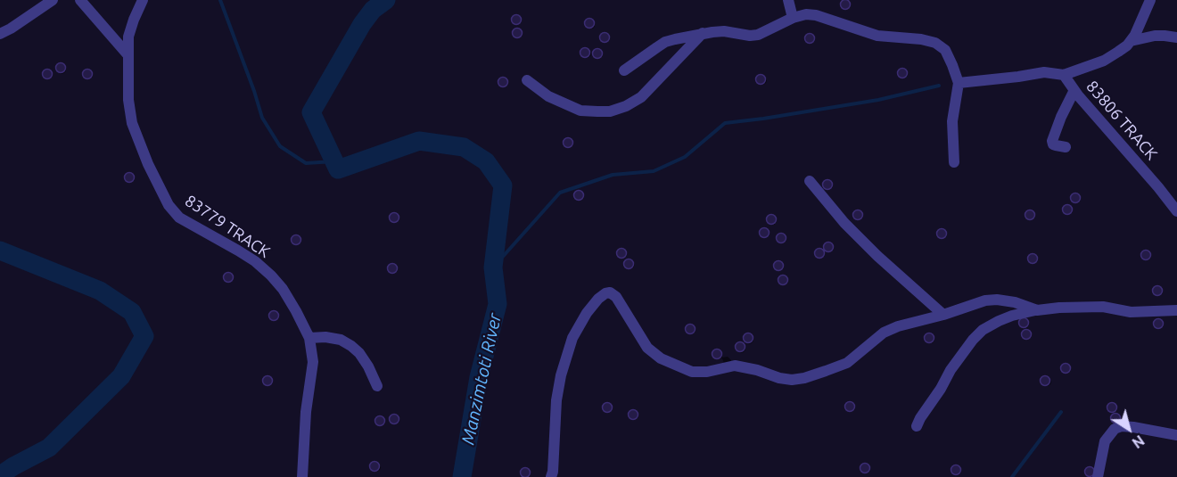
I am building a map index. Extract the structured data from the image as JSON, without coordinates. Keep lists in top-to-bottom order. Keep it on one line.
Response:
{"streets":{"street":["83806 TRACK","83779 TRACK"]},"water":["Manzimtoti River"],"north":"bottom right"}
